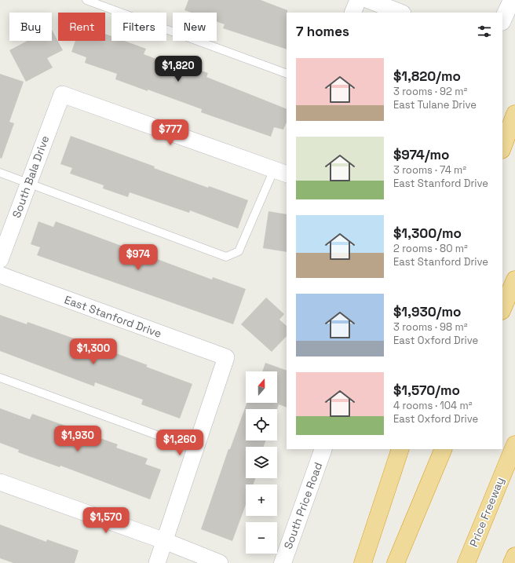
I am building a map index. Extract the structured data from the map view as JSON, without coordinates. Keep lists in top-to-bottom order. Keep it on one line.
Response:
{"streets":{"highway":["Price Freeway"],"main road":["South Price Road"],"street":["South Bala Drive","East Stanford Drive"]},"north":"top","page":{"chip":["Buy","Rent","Filters","New"],"heading":"7 homes","list":[{"name":"$1,820/mo","note":"3 rooms · 92 m² · East Tulane Drive"},{"name":"$974/mo","note":"3 rooms · 74 m² · East Stanford Drive"},{"name":"$1,300/mo","note":"2 rooms · 80 m² · East Stanford Drive"},{"name":"$1,930/mo","note":"3 rooms · 98 m² · East Oxford Drive"},{"name":"$1,570/mo","note":"4 rooms · 104 m² · East Oxford Drive"}],"price":["$1,820","$777","$974","$1,300","$1,930","$1,260","$1,570"],"map_buttons":["+","−"]}}
